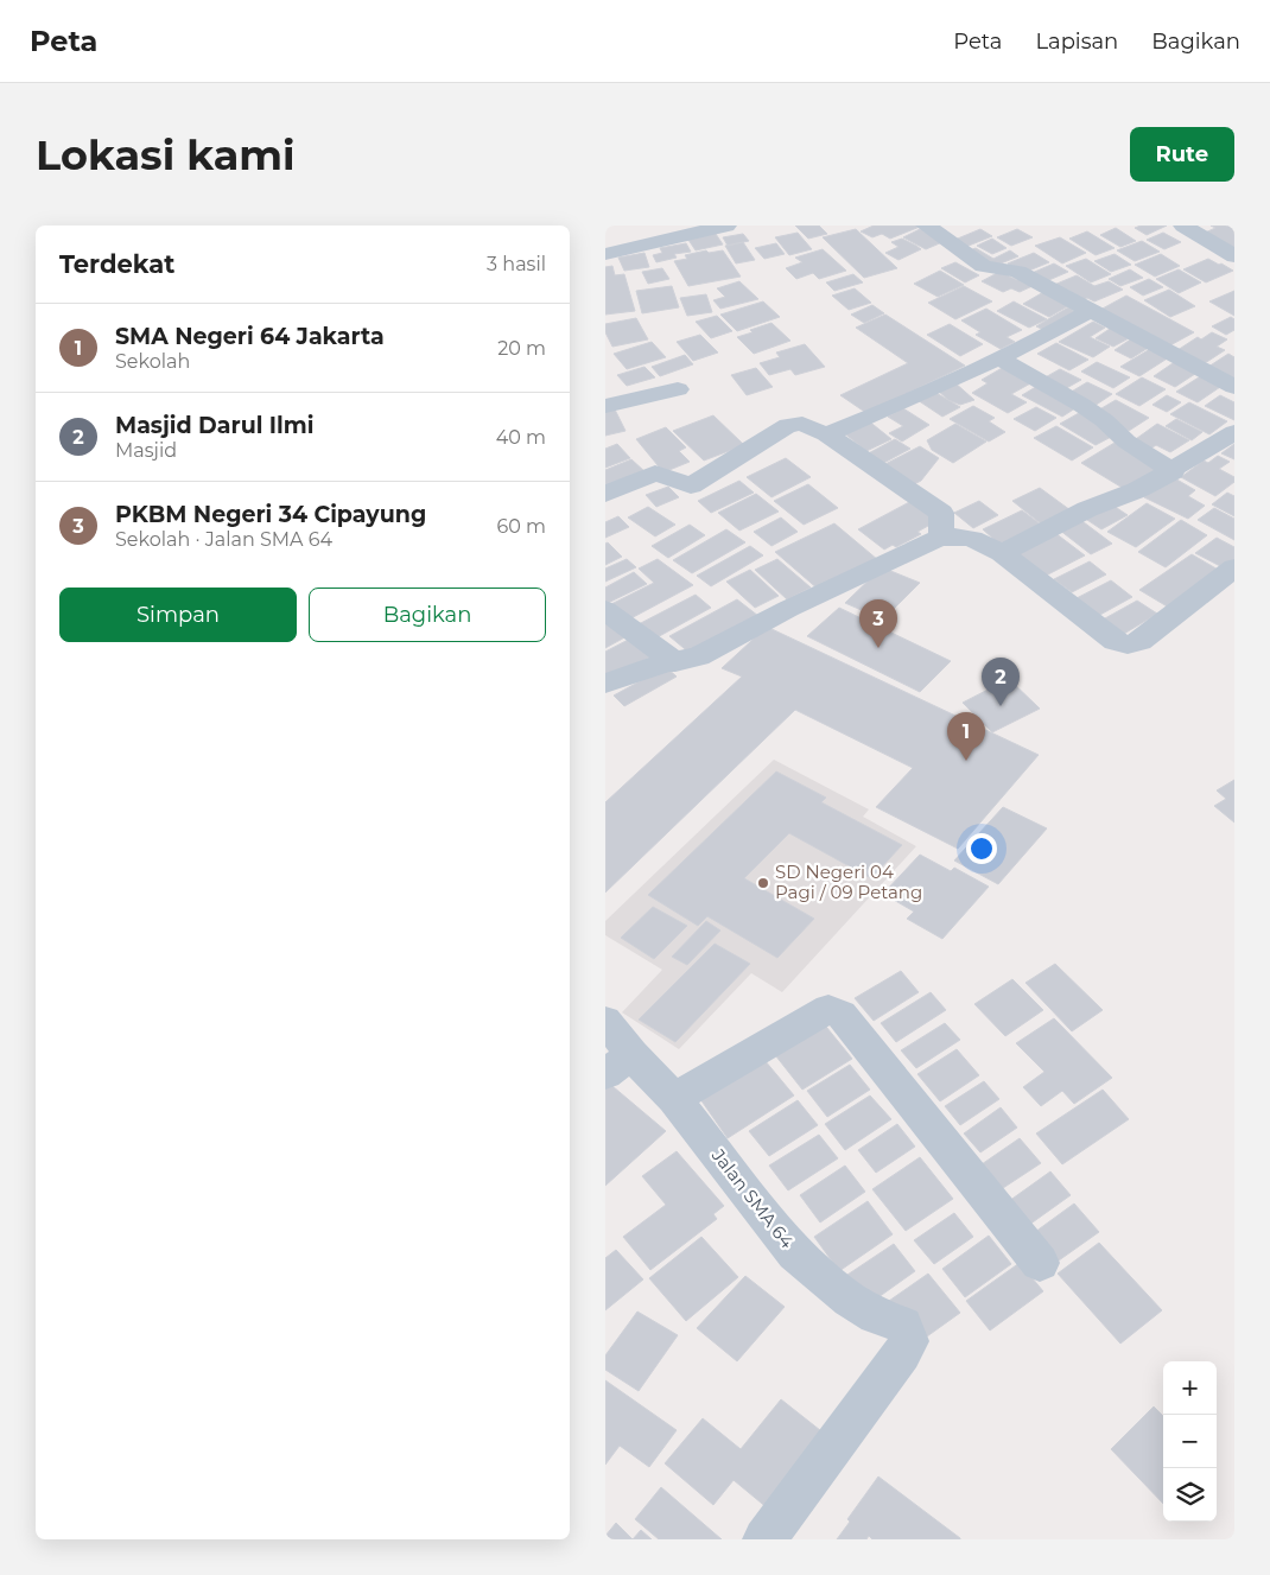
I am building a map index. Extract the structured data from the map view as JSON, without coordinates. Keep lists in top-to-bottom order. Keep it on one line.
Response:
{"streets":{"street":["Jalan SMA 64"]},"places":["SD Negeri 04 Pagi / 09 Petang"],"page":{"header":"Peta","nav":["Peta","Lapisan","Bagikan"],"buttons":["Rute",["Simpan","Bagikan"]],"title":"Lokasi kami","heading":["Terdekat","3 hasil"],"list":[{"mark":"1","name":"SMA Negeri 64 Jakarta","note":"Sekolah","value":"20 m"},{"mark":"2","name":"Masjid Darul Ilmi","note":"Masjid","value":"40 m"},{"mark":"3","name":"PKBM Negeri 34 Cipayung","note":"Sekolah · Jalan SMA 64","value":"60 m"}],"pins":["3","2","1"],"map_buttons":["+","−"]}}
